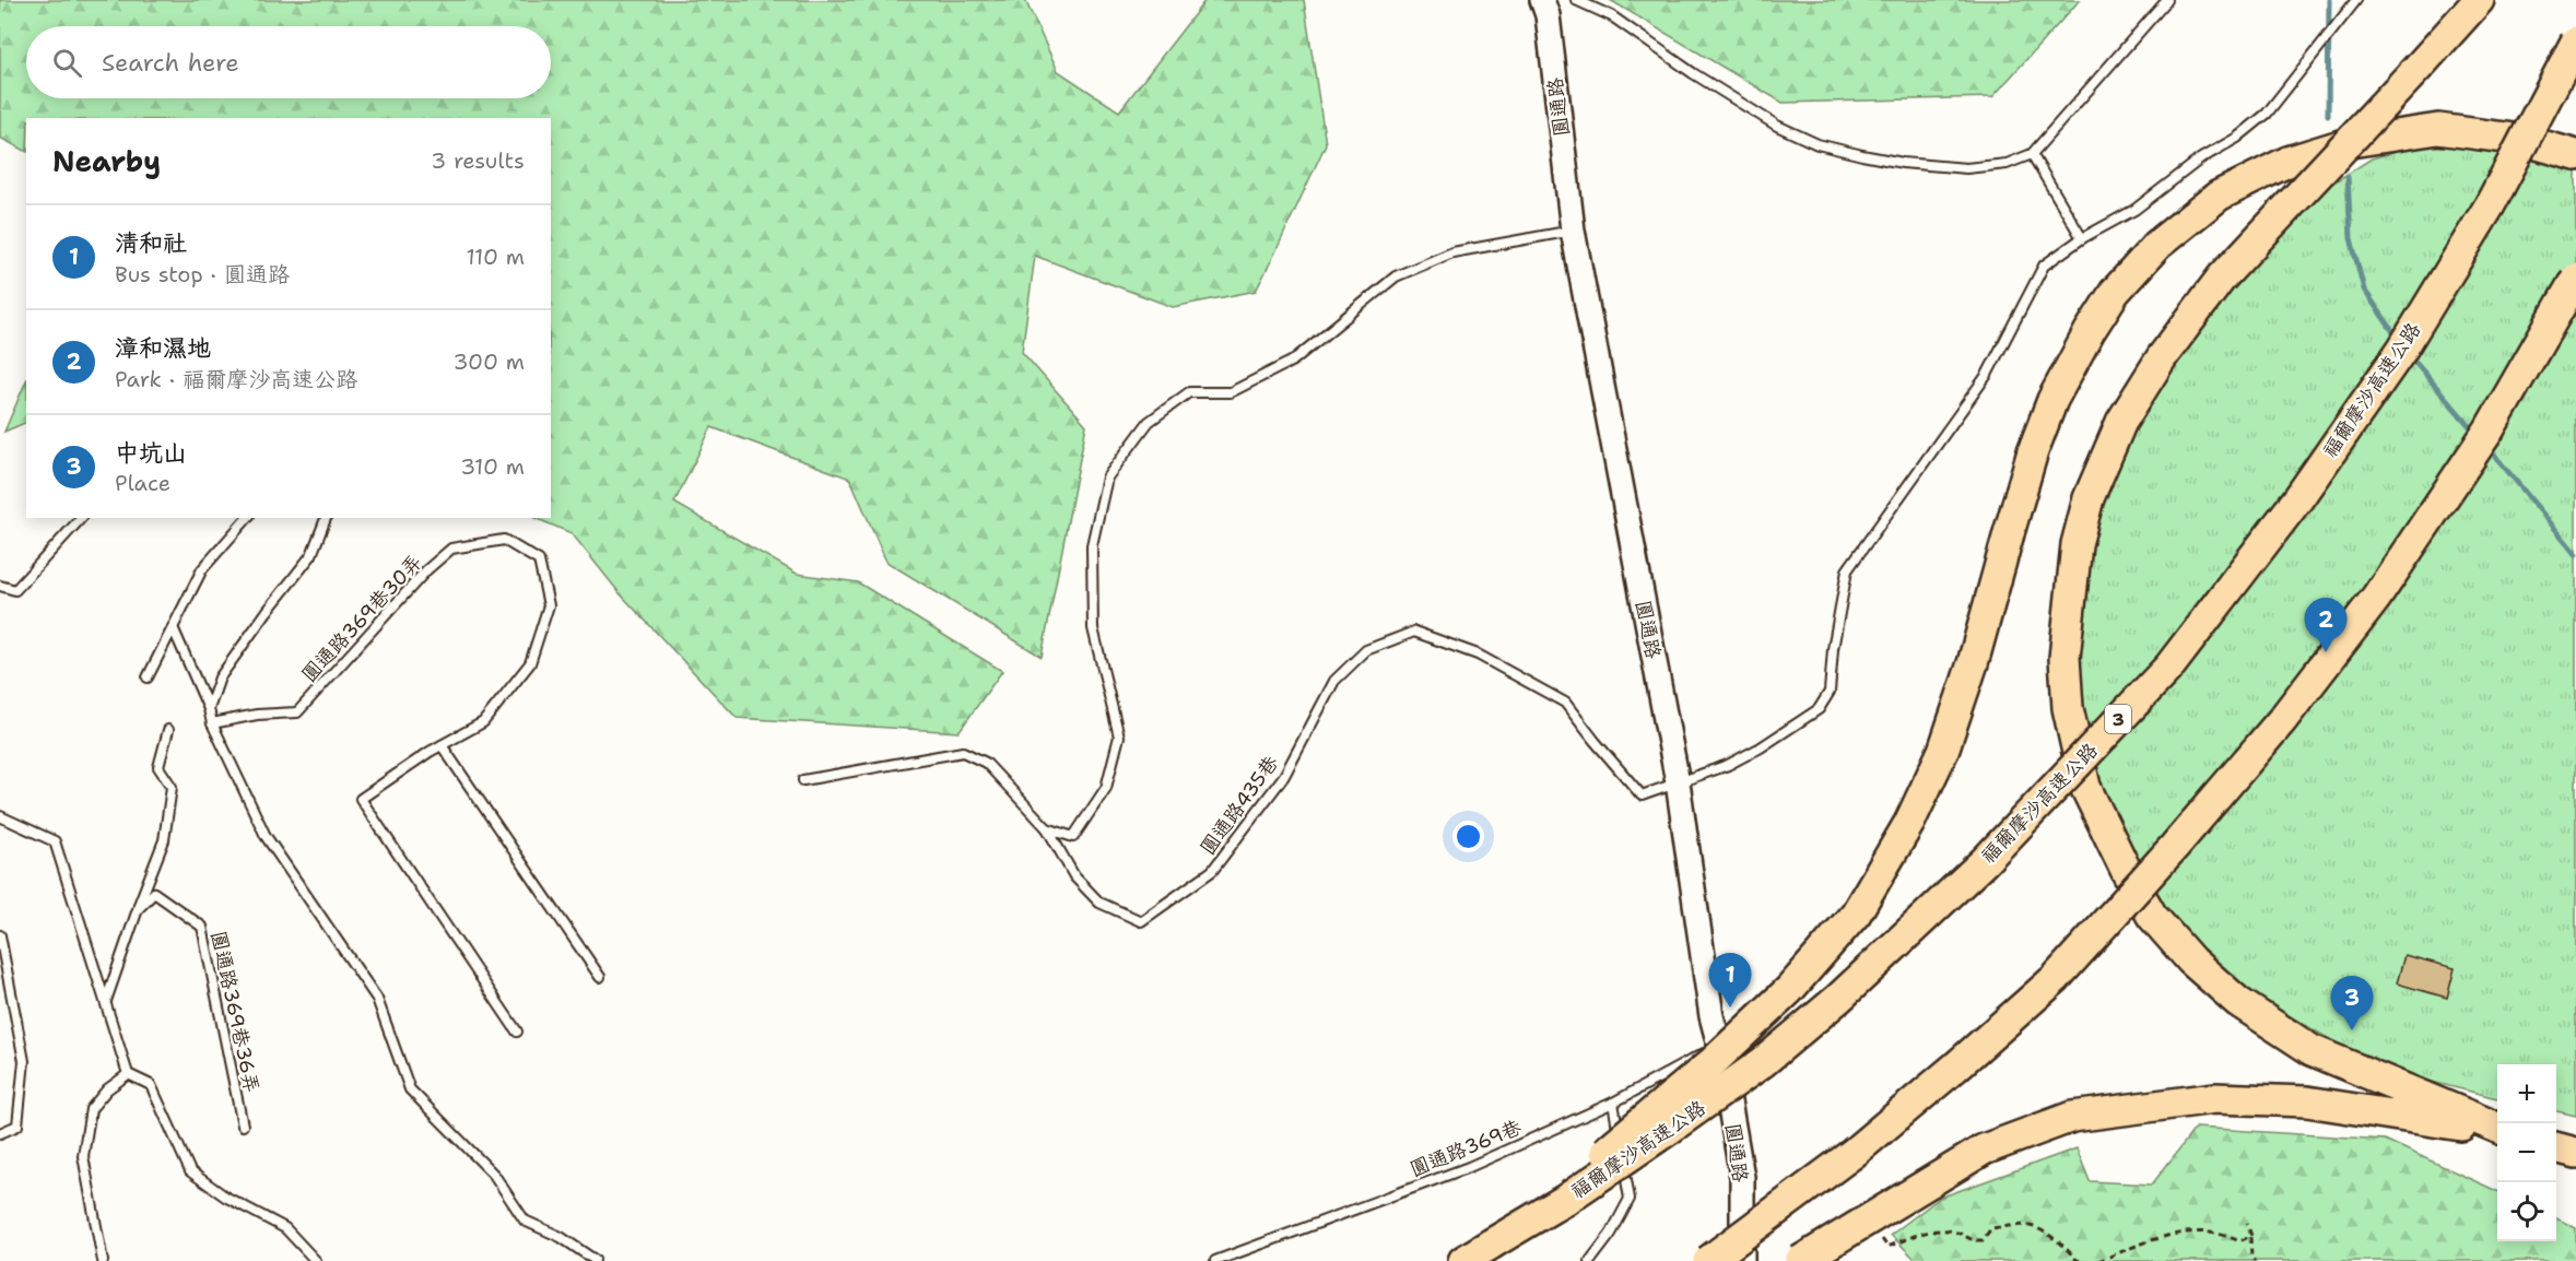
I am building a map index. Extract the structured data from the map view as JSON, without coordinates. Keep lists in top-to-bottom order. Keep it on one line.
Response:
{"streets":{"highway":["福爾摩沙高速公路","3"],"street":["圓通路"],"lane":["圓通路369巷30弄","圓通路435巷","圓通路369巷36弄","圓通路369巷"]},"crossings":[["圓通路","圓通路435巷"],["圓通路","圓通路369巷"]],"page":{"search":"Search here","heading":["Nearby","3 results"],"list":[{"mark":"1","name":"清和社","note":"Bus stop · 圓通路","value":"110 m"},{"mark":"2","name":"漳和濕地","note":"Park · 福爾摩沙高速公路","value":"300 m"},{"mark":"3","name":"中坑山","note":"Place","value":"310 m"}],"pins":["2","1","3"],"map_buttons":["+","−"]}}
